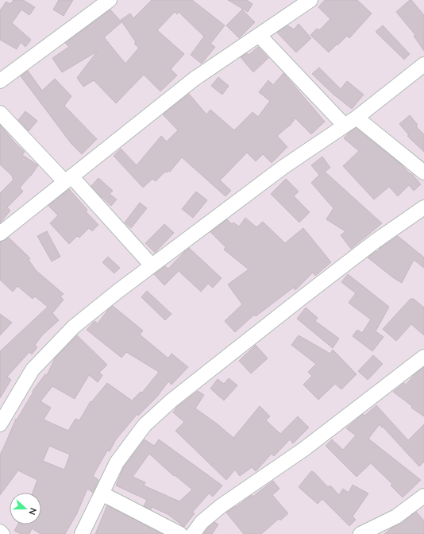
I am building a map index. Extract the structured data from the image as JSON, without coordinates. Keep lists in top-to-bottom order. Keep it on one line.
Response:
{"north":"right"}
